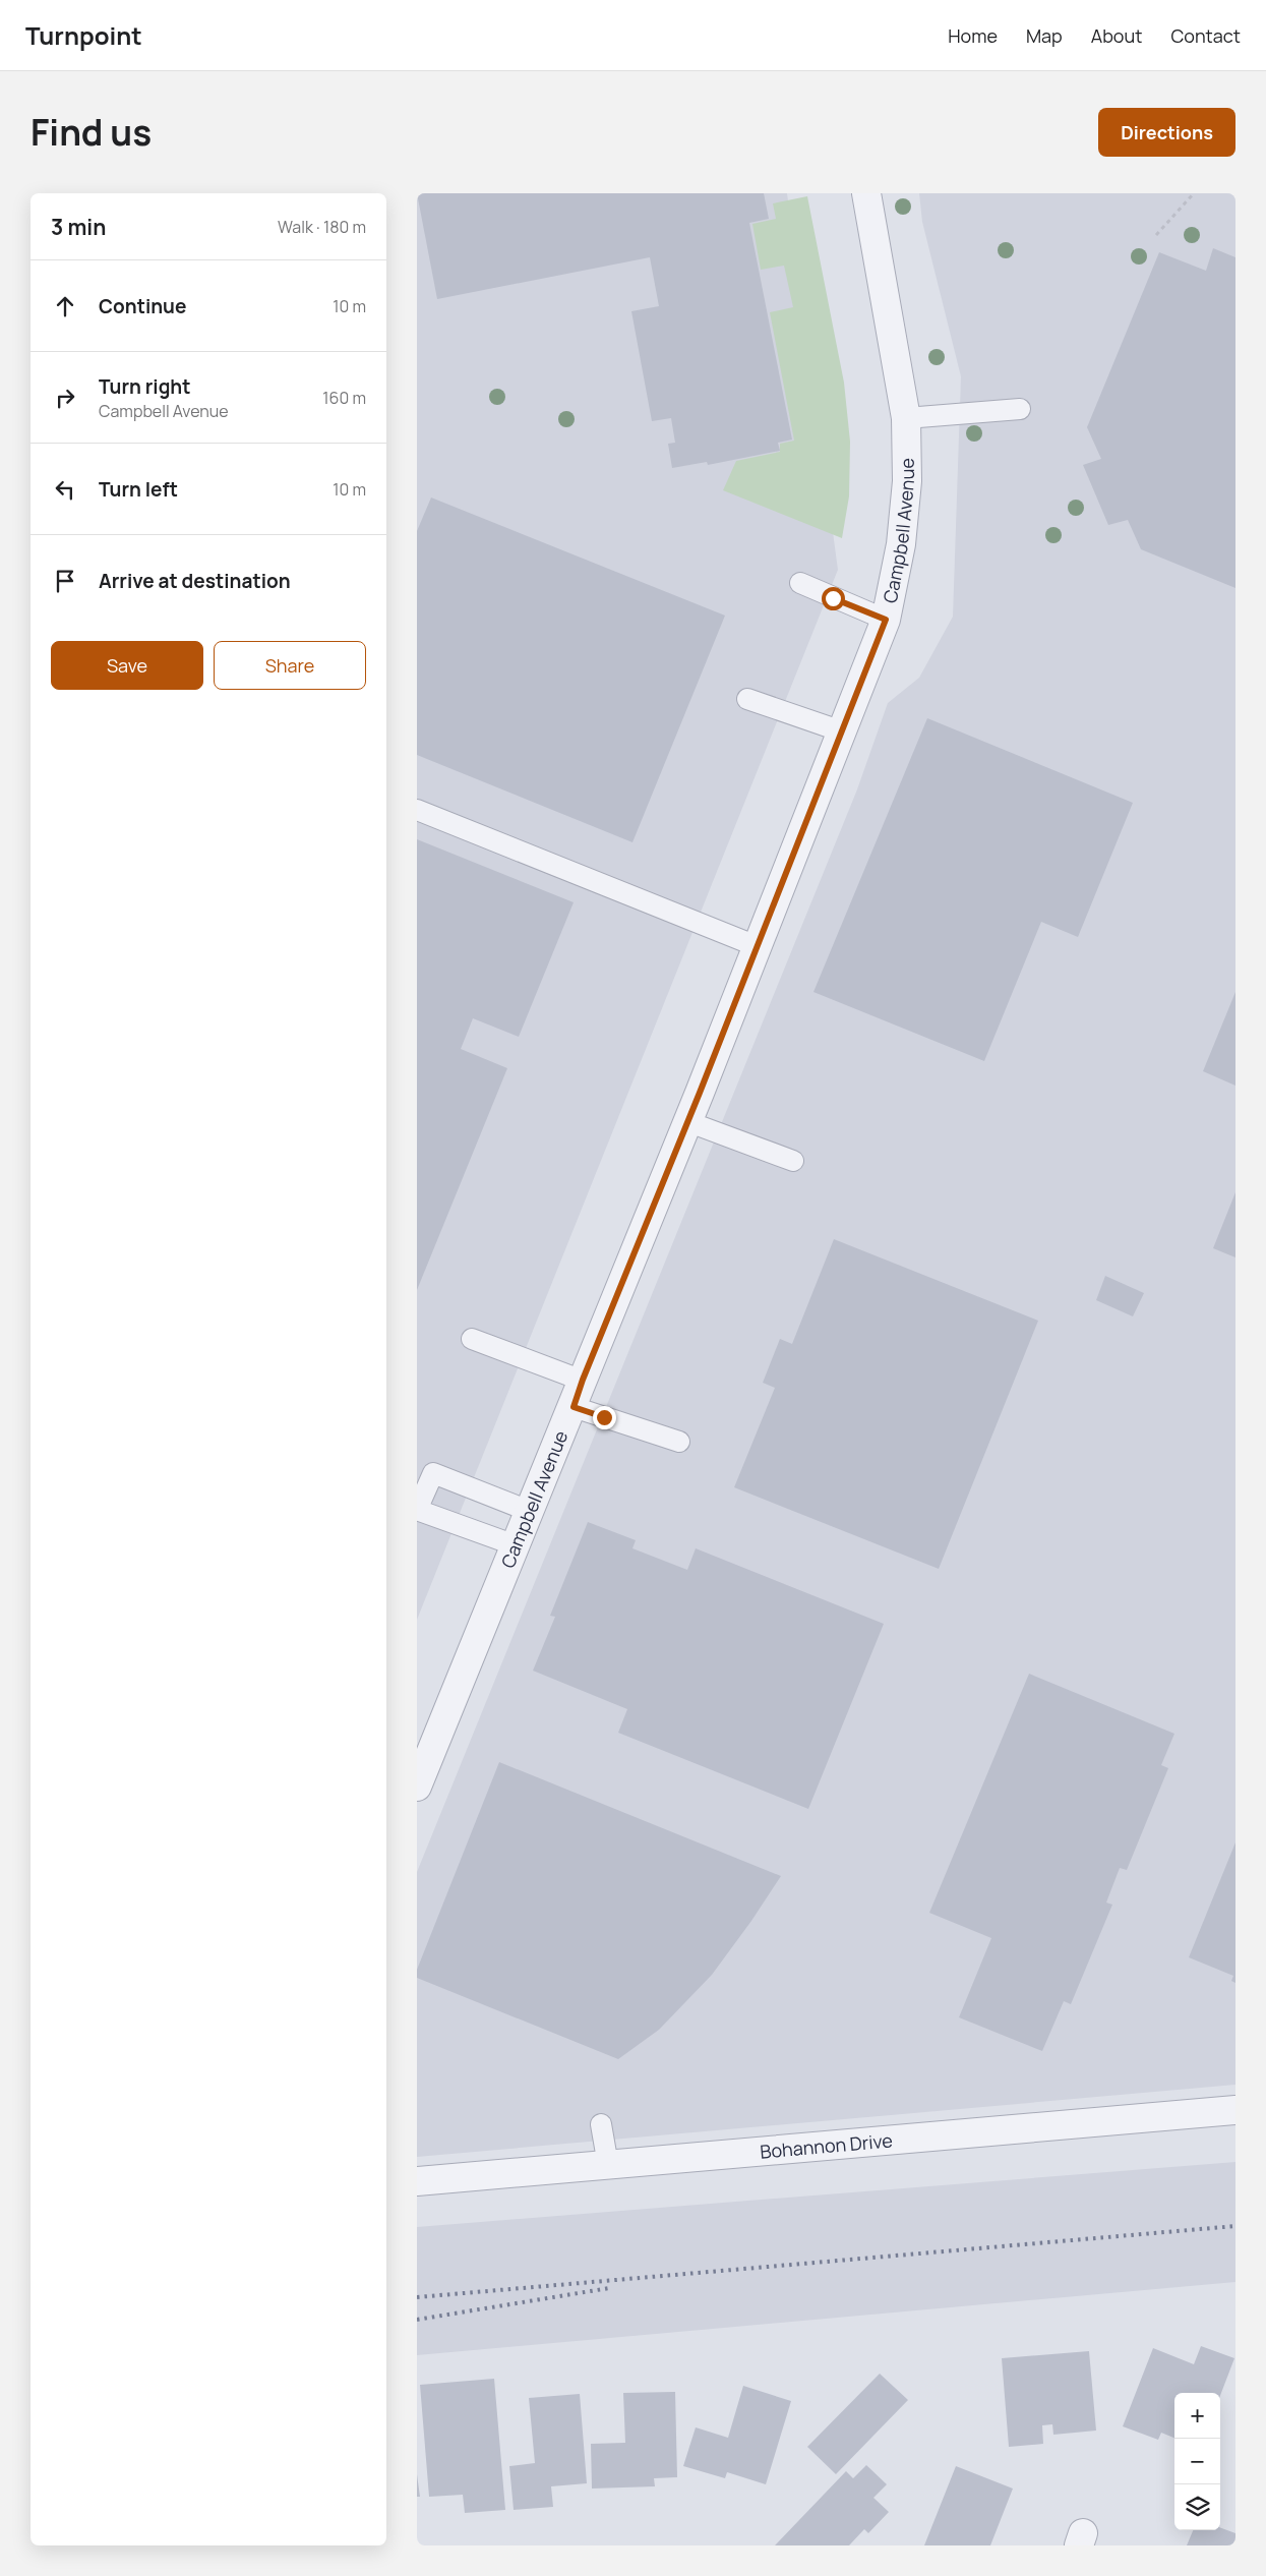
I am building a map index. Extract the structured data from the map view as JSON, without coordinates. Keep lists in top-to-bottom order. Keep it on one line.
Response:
{"streets":{"street":["Campbell Avenue","Bohannon Drive"]},"page":{"header":"Turnpoint","nav":["Home","Map","About","Contact"],"title":"Find us","buttons":["Directions",["Save","Share"]],"heading":["3 min","Walk · 180 m"],"list":[["Continue","10 m"],["Turn right","Campbell Avenue","160 m"],["Turn left","10 m"],"Arrive at destination"],"map_buttons":["+","−"]}}
